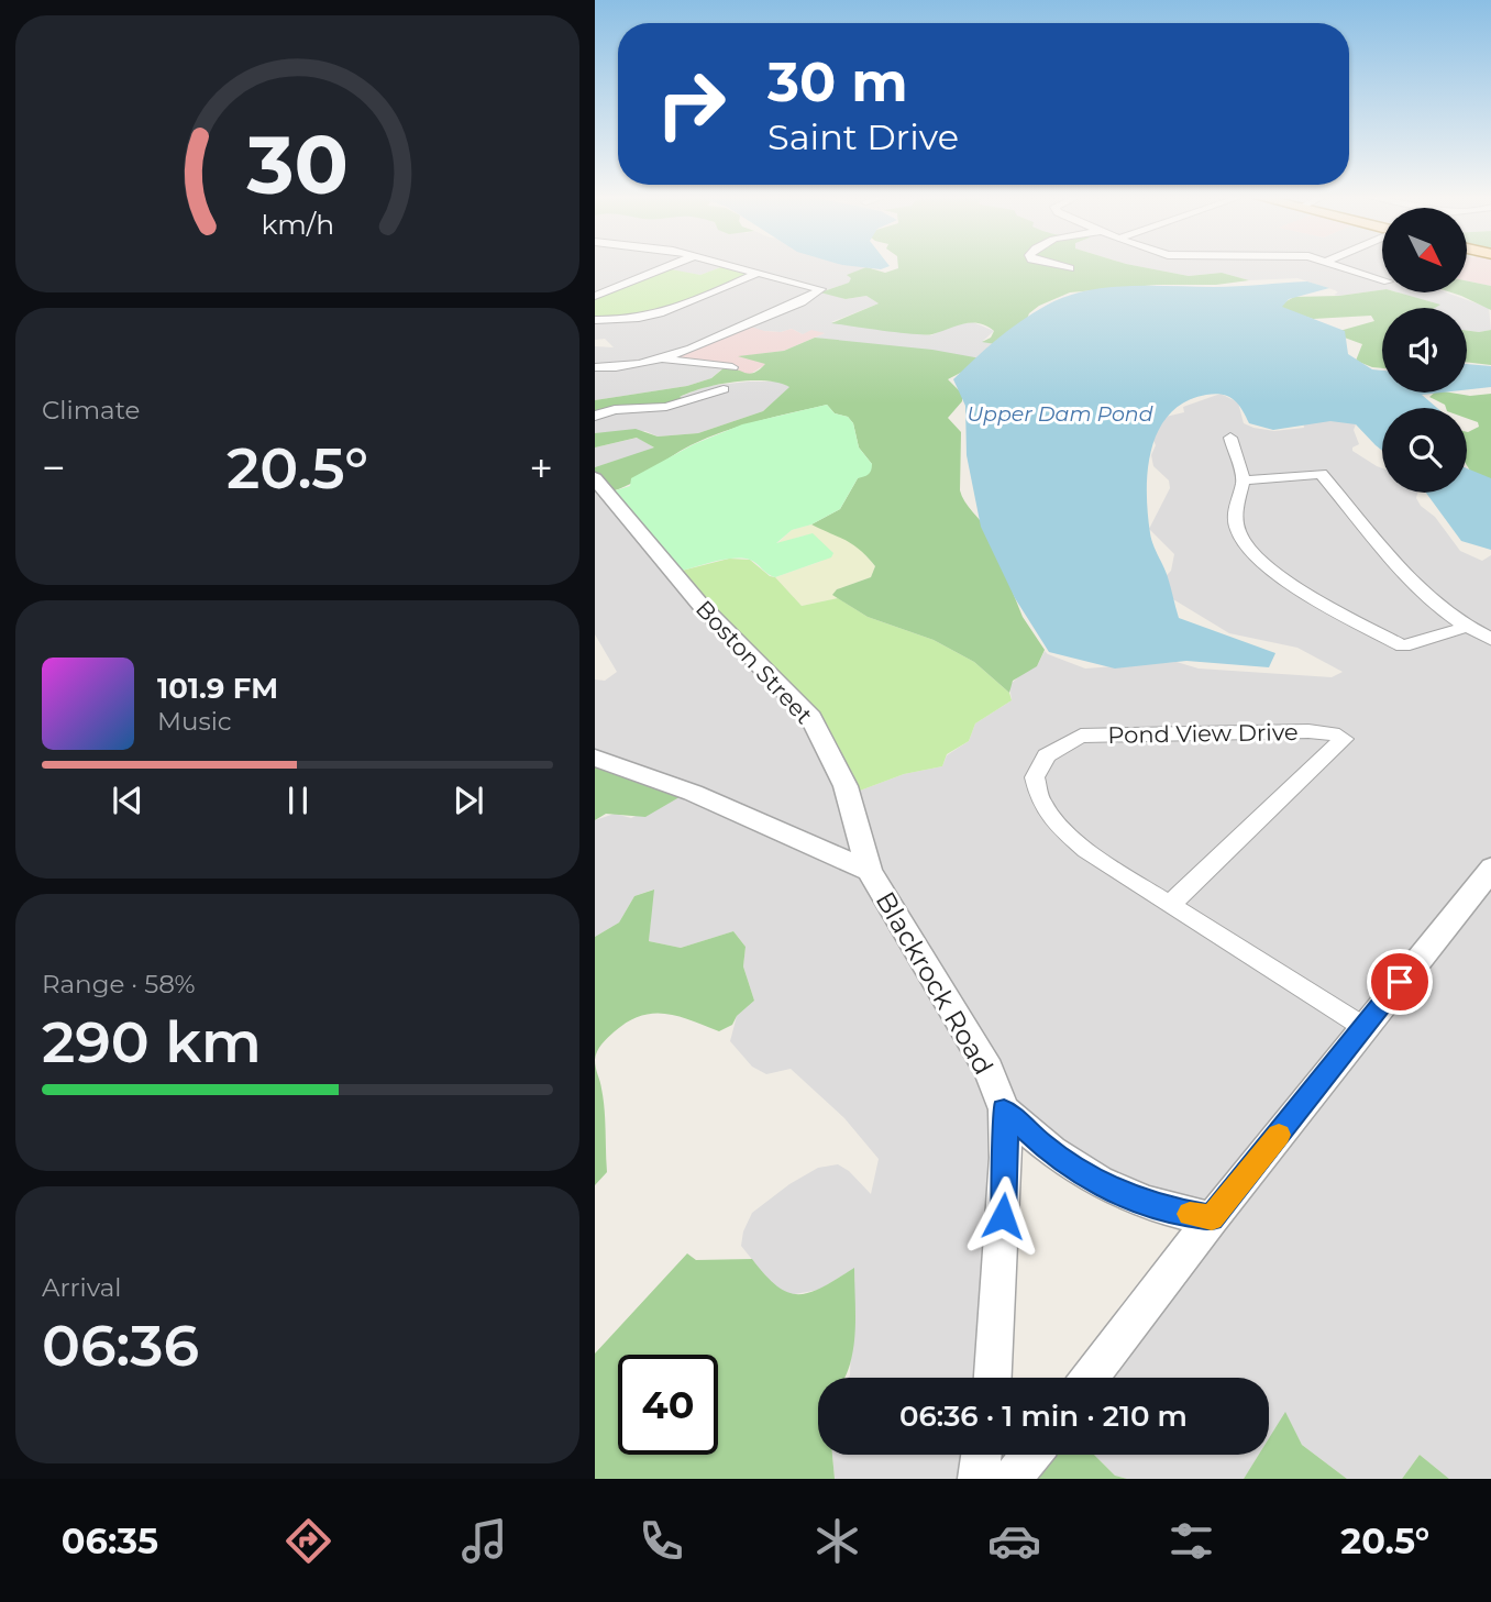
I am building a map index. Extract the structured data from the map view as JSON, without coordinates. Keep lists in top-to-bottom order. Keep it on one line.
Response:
{"streets":{"street":["Boston Street","Pond View Drive","Blackrock Road"]},"crossings":[["Boston Street","Blackrock Road"]],"water":["Upper Dam Pond"],"north":"bottom right","page":{"turn":["30 m","Saint Drive"],"tile":["Climate",["Range · 58%","290 km"],["Arrival","06:36"]],"heat":["−","20.5°","+"],"song":["101.9 FM","Music"],"limit":"40","trip":"06:36 · 1 min · 210 m","tabs":["06:35","20.5°"],"gauge":["30","km/h"]}}
